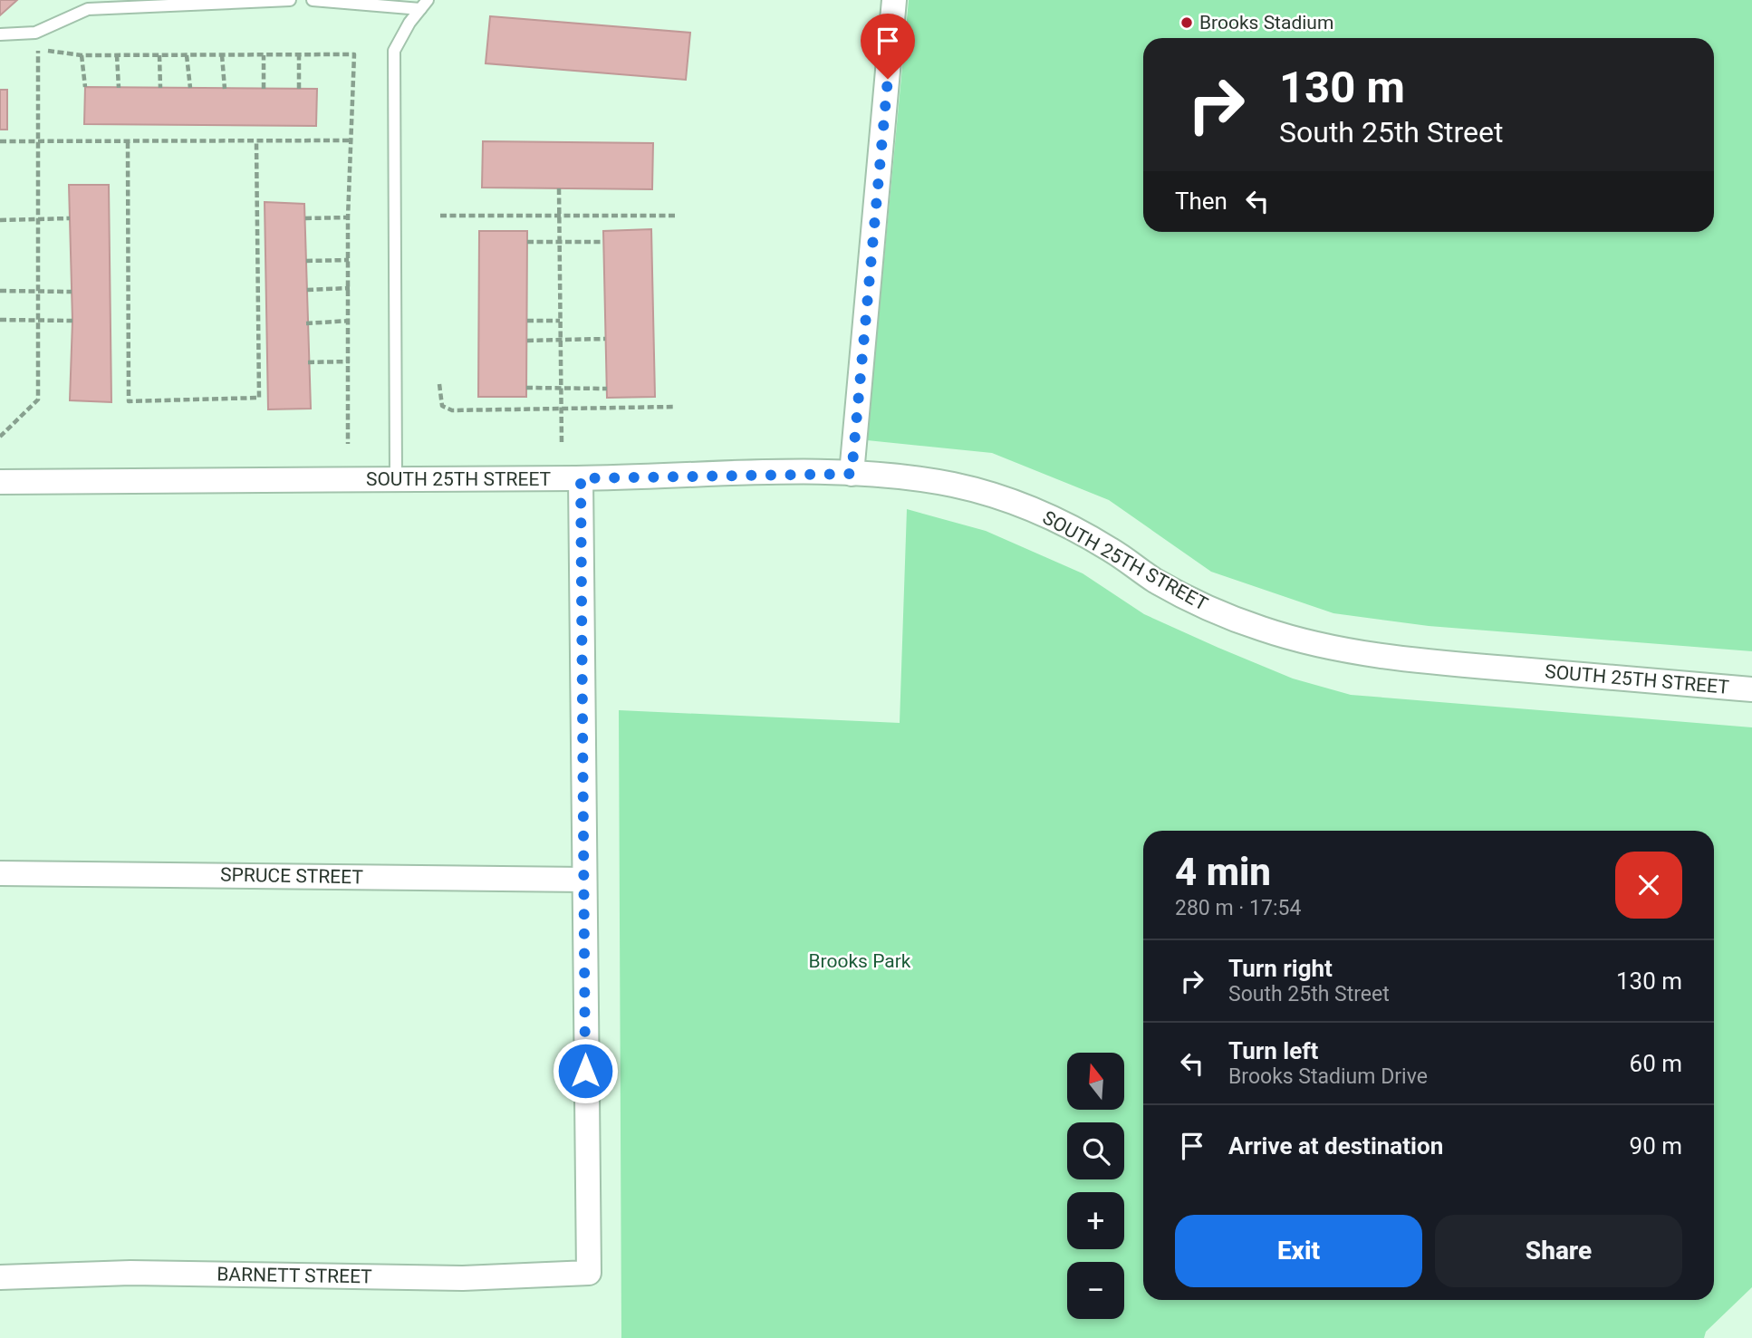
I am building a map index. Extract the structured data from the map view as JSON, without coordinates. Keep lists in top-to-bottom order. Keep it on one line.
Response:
{"streets":{"street":["SOUTH 25TH STREET","SPRUCE STREET","BARNETT STREET"]},"crossings":[["SPRUCE STREET","BARNETT STREET"]],"parks":["Brooks Park"],"places":["Brooks Stadium"],"north":"top","page":{"turn":["130 m","South 25th Street"],"then":"Then","heading":["4 min","280 m · 17:54"],"list":[{"name":"Turn right","note":"South 25th Street","value":"130 m"},{"name":"Turn left","note":"Brooks Stadium Drive","value":"60 m"},{"name":"Arrive at destination","value":"90 m"}],"map_buttons":["+","−"],"buttons":["Exit","Share"]}}
